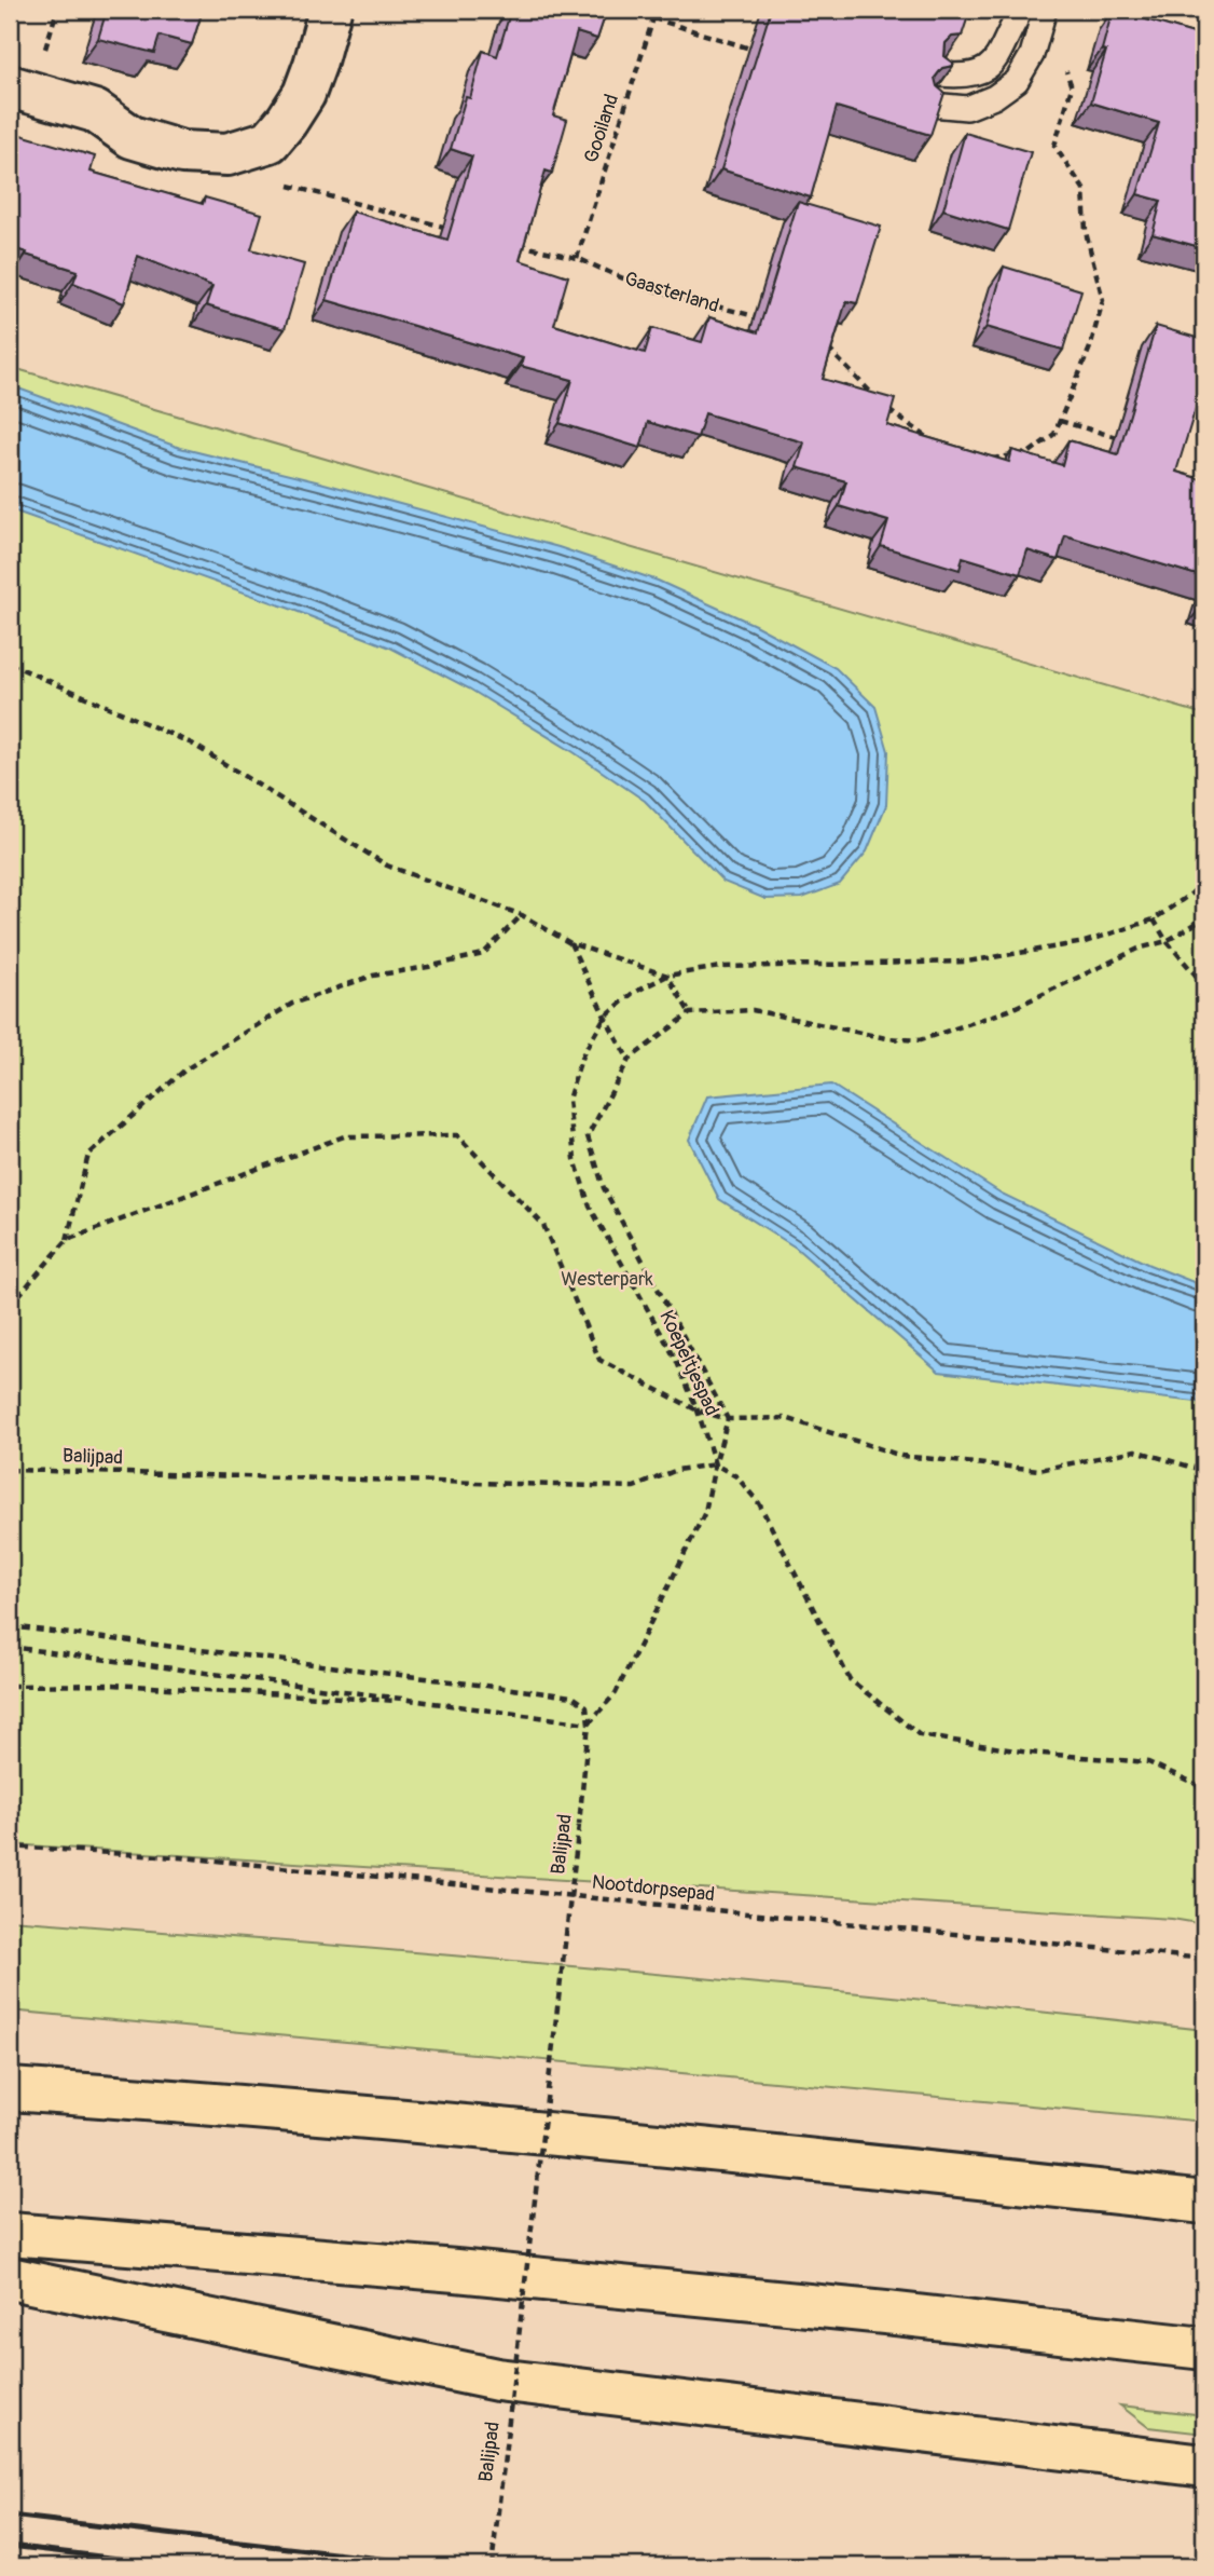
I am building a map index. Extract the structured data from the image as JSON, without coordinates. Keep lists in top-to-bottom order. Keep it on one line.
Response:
{"streets":{"path":["Gooiland","Gaasterland","Koepeltjespad","Balijpad","Nootdorpsepad"]},"crossings":[["Gooiland","Gaasterland"],["Koepeltjespad","Balijpad"]],"parks":["Westerpark"]}
